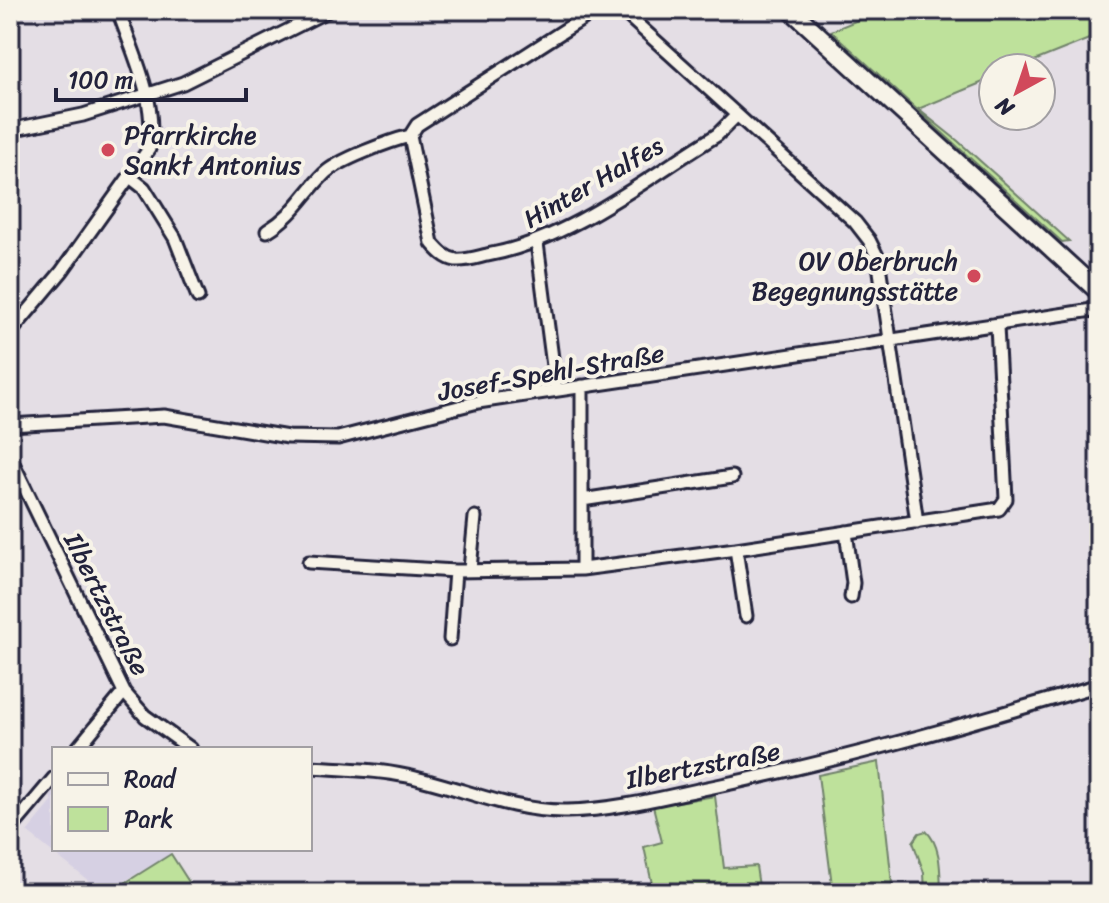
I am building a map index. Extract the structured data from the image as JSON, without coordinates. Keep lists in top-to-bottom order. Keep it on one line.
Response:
{"streets":{"street":["Hinter Halfes","Josef-Spehl-Straße","Ilbertzstraße"]},"places":["Pfarrkirche Sankt Antonius","OV Oberbruch Begegnungsstätte"],"legend":["Road","Park"],"scale_bar":"100 m","north":"bottom left"}
